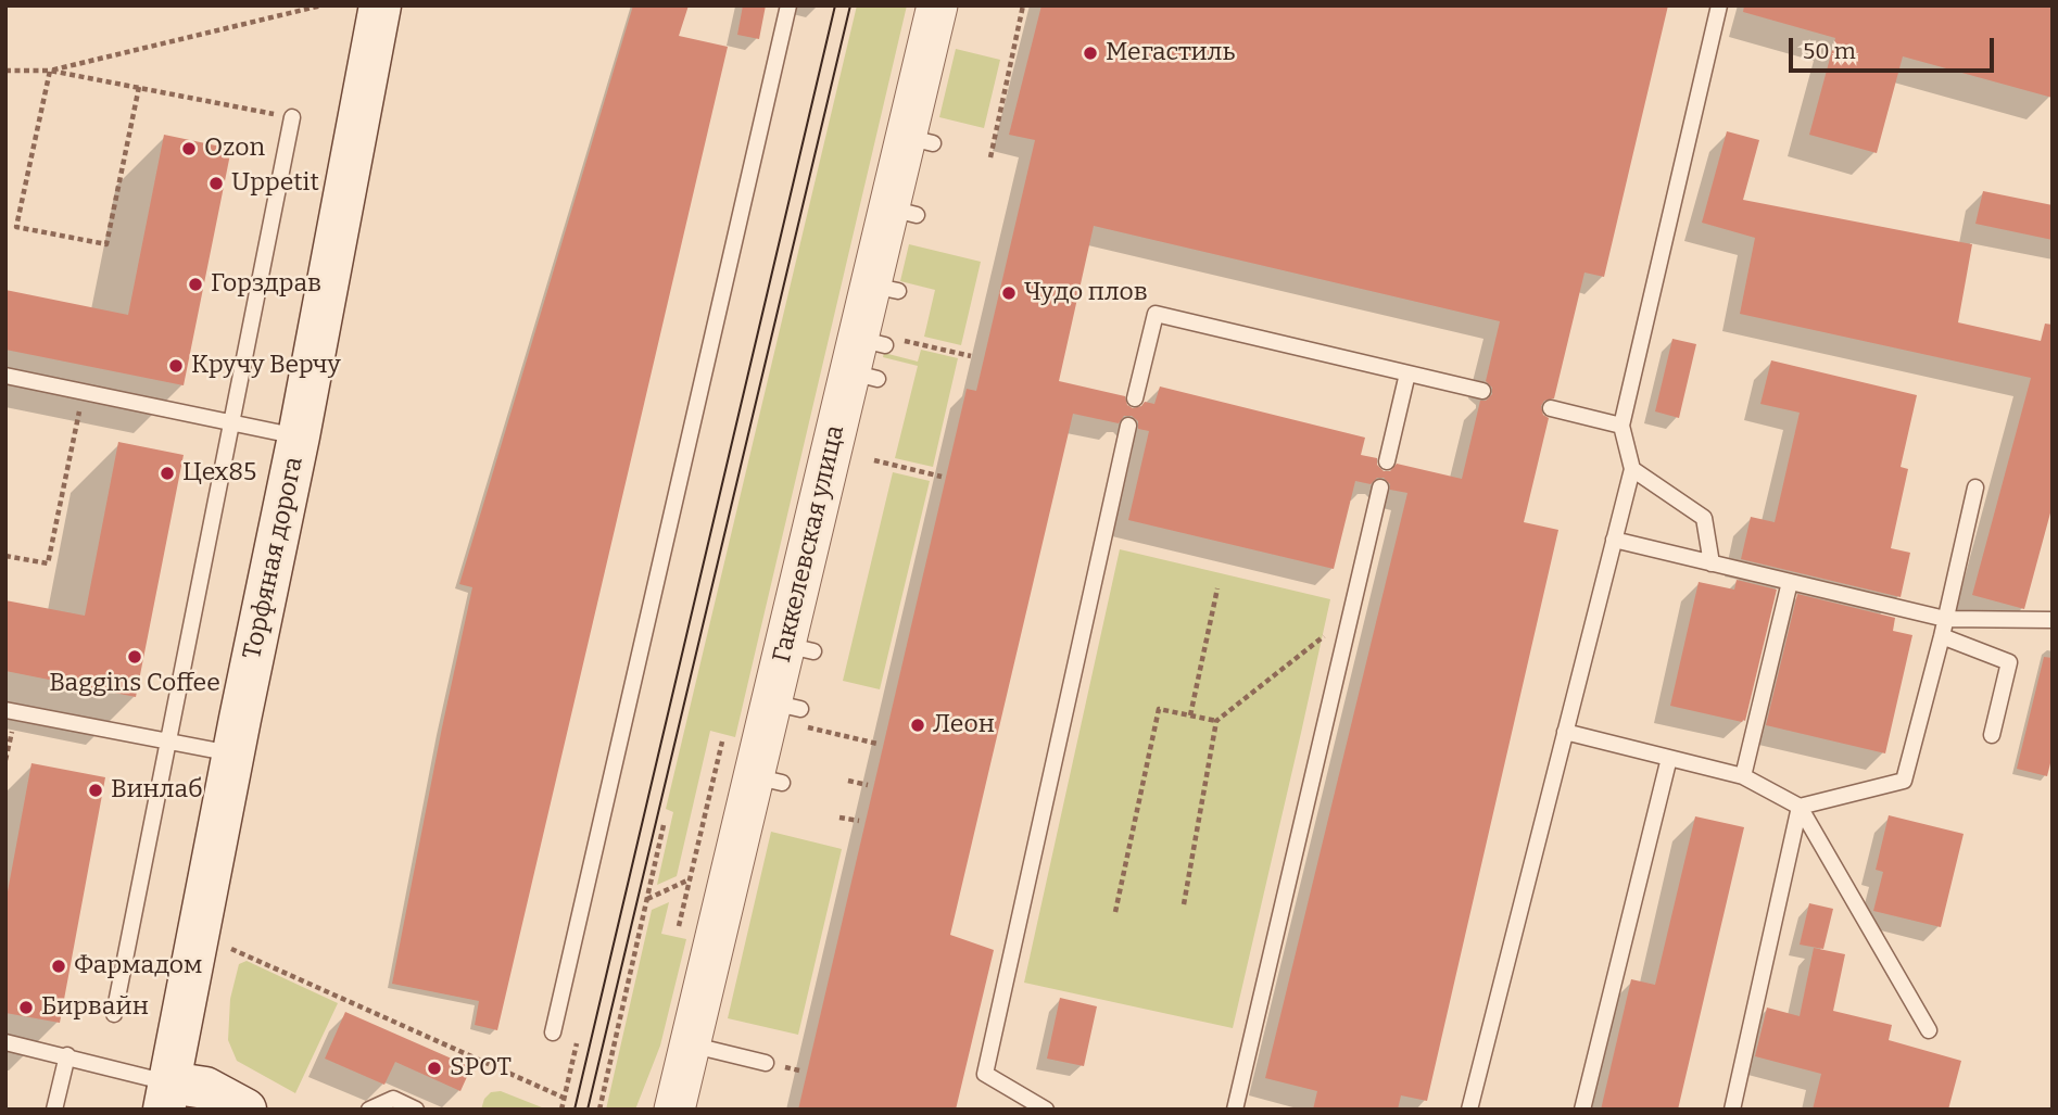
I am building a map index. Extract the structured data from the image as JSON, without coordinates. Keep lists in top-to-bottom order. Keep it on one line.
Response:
{"streets":{"main road":["Торфяная дорога"],"street":["Гаккелевская улица"]},"places":["Мегастиль","Ozon","Uppetit","Горздрав","Чудо плов","Кручу Верчу","Цех85","Baggins Coffee","Леон","Винлаб","Фармадом","Бирвайн","SPOT"],"scale_bar":"50 m"}
